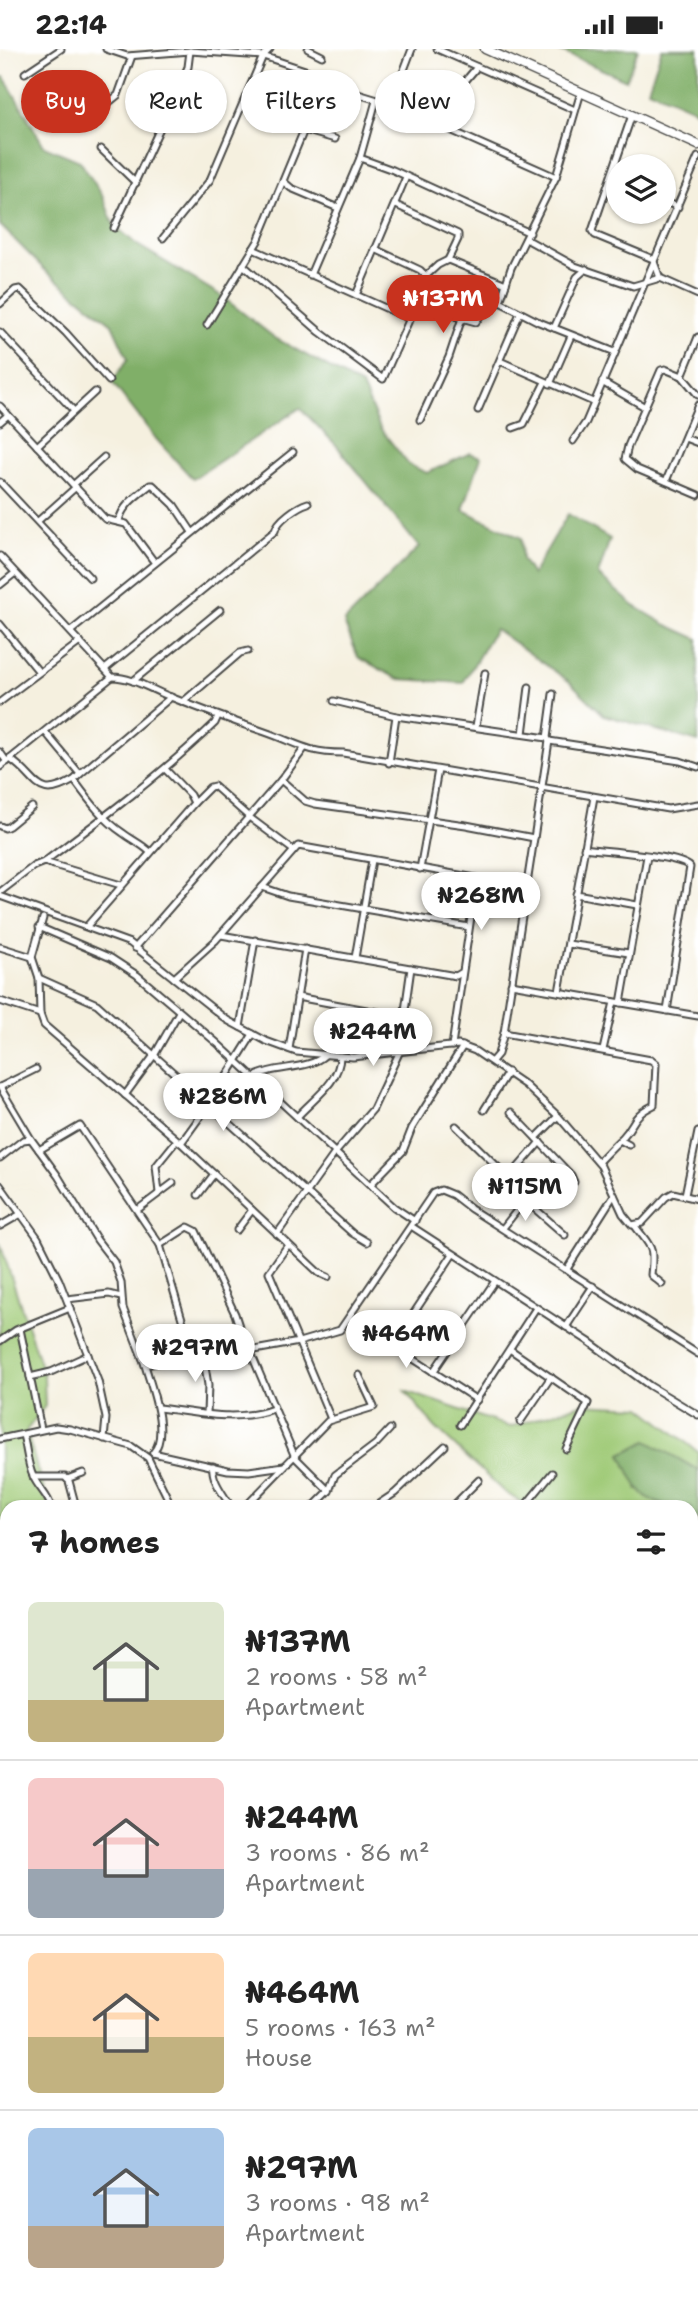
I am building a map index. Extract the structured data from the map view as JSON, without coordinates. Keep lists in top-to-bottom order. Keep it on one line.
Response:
{"page":{"status":"22:14","chip":["Buy","Rent","Filters","New"],"price":["₦137M","₦268M","₦244M","₦286M","₦115M","₦464M","₦297M"],"heading":"7 homes","list":[{"name":"₦137M","note":"2 rooms · 58 m² · Apartment"},{"name":"₦244M","note":"3 rooms · 86 m² · Apartment"},{"name":"₦464M","note":"5 rooms · 163 m² · House"},{"name":"₦297M","note":"3 rooms · 98 m² · Apartment"}]}}
